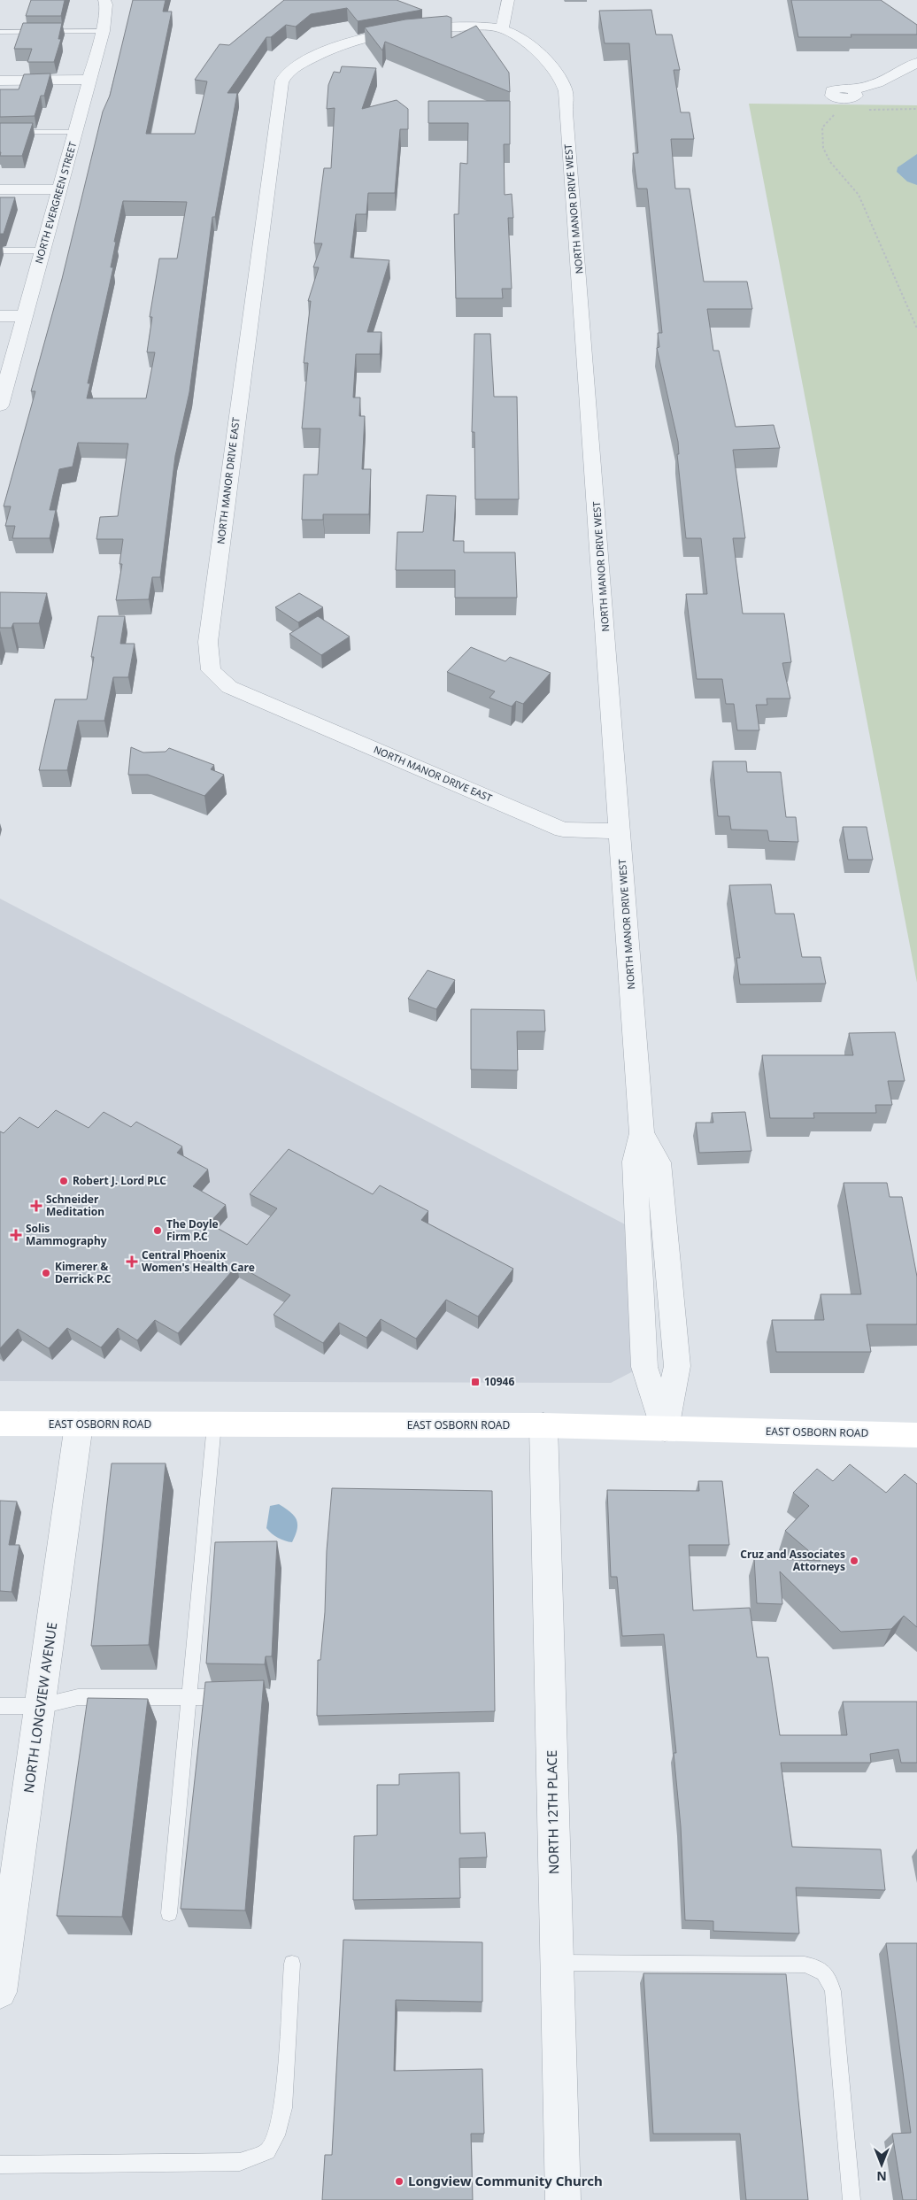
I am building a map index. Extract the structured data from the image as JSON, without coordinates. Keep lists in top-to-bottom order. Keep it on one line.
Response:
{"streets":{"main road":["EAST OSBORN ROAD"],"street":["NORTH EVERGREEN STREET","NORTH MANOR DRIVE WEST","NORTH MANOR DRIVE EAST","NORTH LONGVIEW AVENUE","NORTH 12TH PLACE"]},"crossings":[["NORTH MANOR DRIVE WEST","NORTH MANOR DRIVE EAST"],["NORTH MANOR DRIVE WEST","EAST OSBORN ROAD"],["EAST OSBORN ROAD","NORTH LONGVIEW AVENUE"],["EAST OSBORN ROAD","NORTH 12TH PLACE"]],"places":{"other":["Robert J. Lord PLC","The Doyle Firm P.C","Kimerer & Derrick P.C","Cruz and Associates Attorneys","Longview Community Church"],"health":["Schneider Meditation","Solis Mammography","Central Phoenix Women's Health Care"],"transit":["10946"]},"north":"bottom"}
